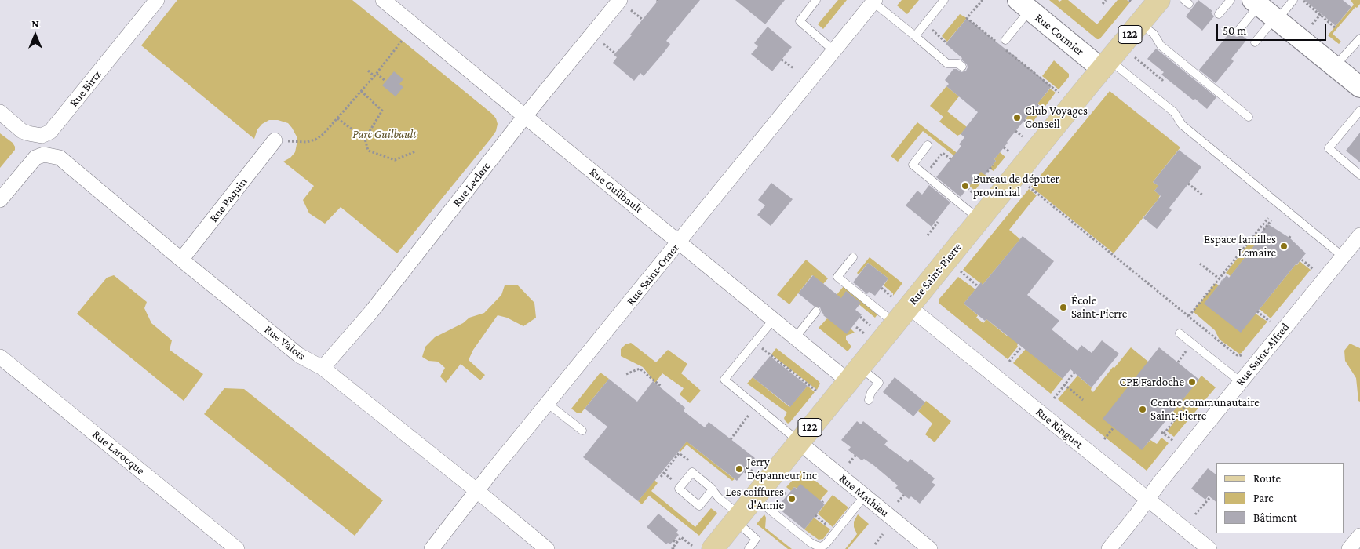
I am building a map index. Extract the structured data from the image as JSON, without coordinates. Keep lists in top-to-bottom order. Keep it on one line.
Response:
{"streets":{"main road":["122","Rue Saint-Pierre"],"street":["Rue Cormier","Rue Birtz","Rue Leclerc","Rue Guilbault","Rue Paquin","Rue Saint-Omer","Rue Valois","Rue Saint-Alfred","Rue Ringuet","Rue Larocque","Rue Mathieu"]},"crossings":[["Rue Cormier","Rue Saint-Pierre"],["Rue Leclerc","Rue Guilbault"],["Rue Leclerc","Rue Valois"],["Rue Guilbault","Rue Saint-Pierre"],["Rue Guilbault","Rue Saint-Omer"],["Rue Paquin","Rue Valois"],["Rue Saint-Pierre","Rue Ringuet"],["Rue Saint-Pierre","Rue Mathieu"],["Rue Saint-Omer","Rue Valois"],["Rue Saint-Alfred","Rue Ringuet"]],"parks":["Parc Guilbault"],"places":["Club Voyages Conseil","Bureau de députer provincial","Espace familles Lemaire","École Saint-Pierre","CPE Fardoche","Centre communautaire Saint-Pierre","Jerry Dépanneur Inc","Les coiffures d'Annie"],"legend":["Route","Parc","Bâtiment"],"scale_bar":"50 m","north":"top"}
